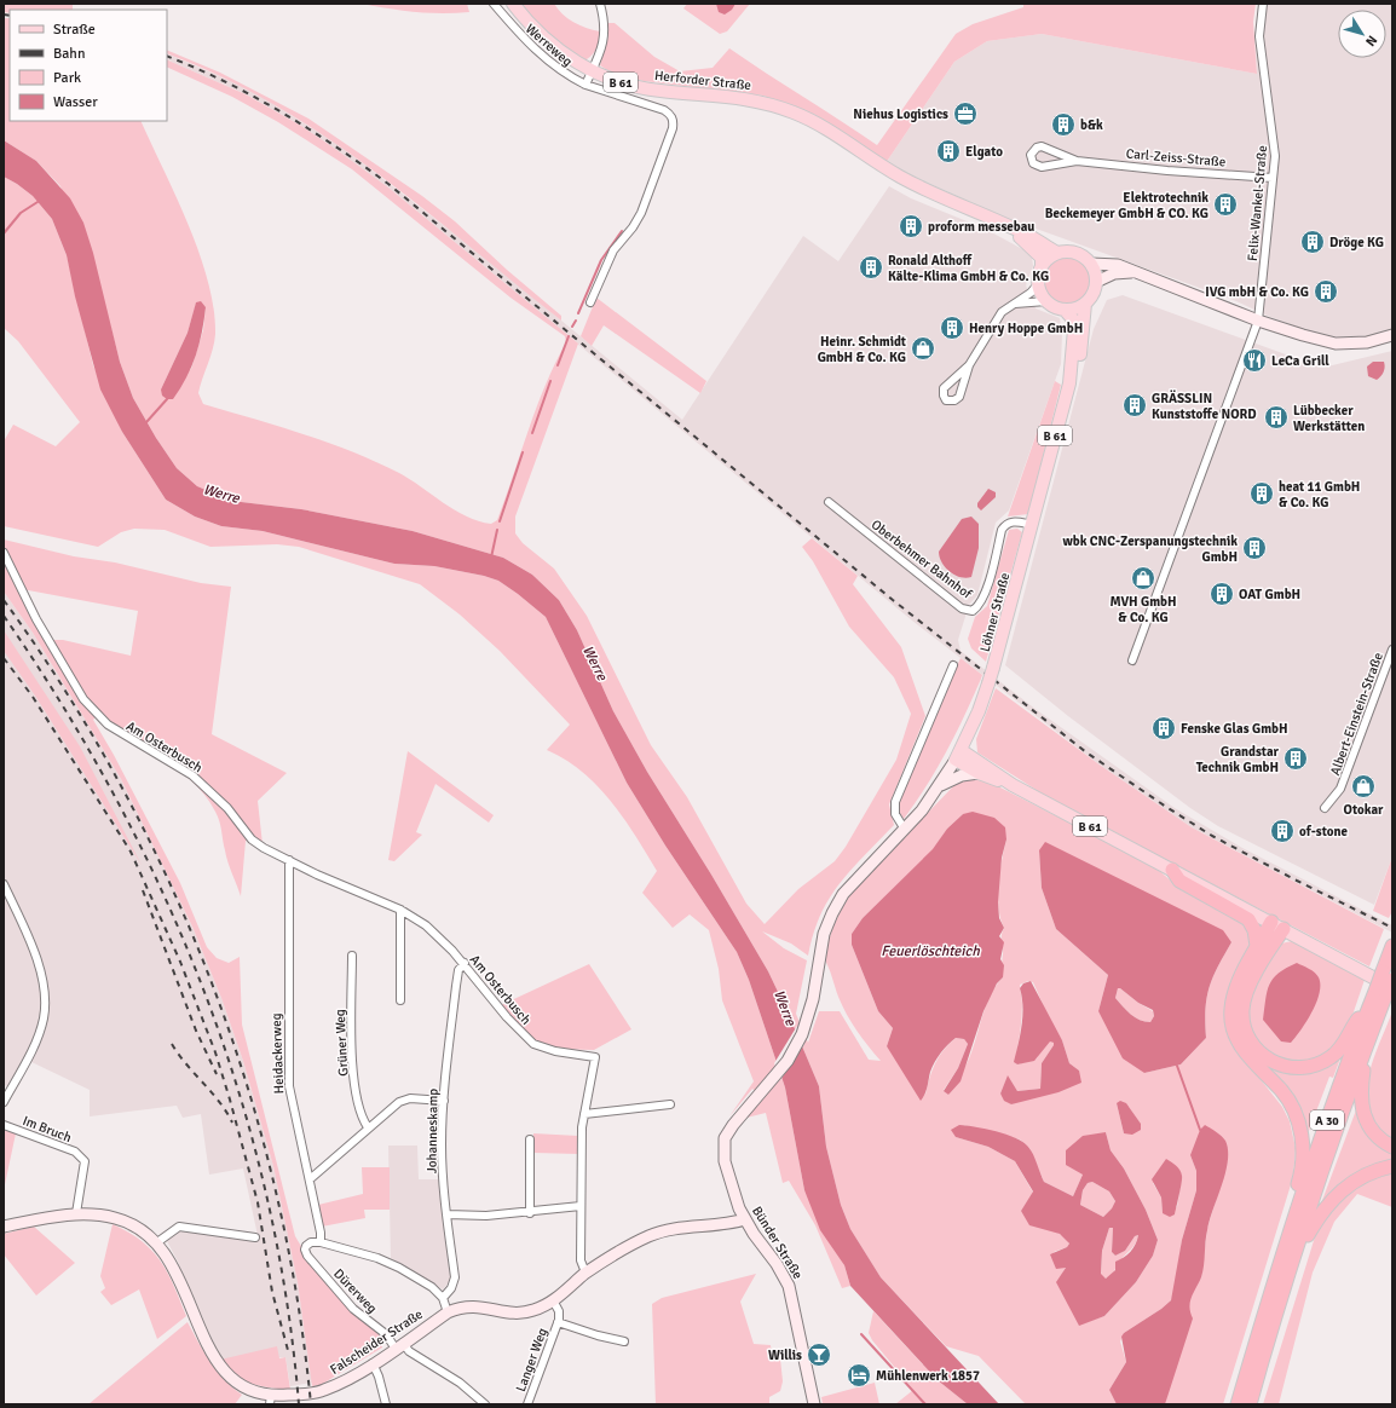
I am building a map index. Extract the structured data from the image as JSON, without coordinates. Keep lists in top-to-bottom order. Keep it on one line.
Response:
{"streets":{"highway":["A 30"],"main road":["Herforder Straße","B 61","Löhner Straße"],"street":["Werreweg","Carl-Zeiss-Straße","Felix-Wankel-Straße","Oberbehmer Bahnhof","Albert-Einstein-Straße","Am Osterbusch","Grüner Weg","Heidackerweg","Im Bruch","Johanneskamp","Bünder Straße","Dürerweg","Falscheider Straße","Langer Weg"]},"crossings":[["Herforder Straße","Löhner Straße"],["B 61","Löhner Straße"],["B 61","A 30"],["Carl-Zeiss-Straße","Felix-Wankel-Straße"],["Oberbehmer Bahnhof","Löhner Straße"],["Löhner Straße","Bünder Straße"],["Am Osterbusch","Heidackerweg"],["Am Osterbusch","Johanneskamp"],["Am Osterbusch","Falscheider Straße"],["Heidackerweg","Dürerweg"],["Im Bruch","Falscheider Straße"],["Bünder Straße","Falscheider Straße"],["Dürerweg","Falscheider Straße"],["Falscheider Straße","Langer Weg"]],"water":["Werre","Feuerlöschteich"],"places":{"office":["Niehus Logistics"],"building":["b&k","Elgato","Elektrotechnik Beckemeyer GmbH & CO. KG","proform messebau","Dröge KG","Ronald Althoff Kälte-Klima GmbH & Co. KG","IVG mbH & Co. KG","Henry Hoppe GmbH","GRÄSSLIN Kunststoffe NORD","Lübbecker Werkstätten","heat 11 GmbH & Co. KG","wbk CNC-Zerspanungstechnik GmbH","OAT GmbH","Fenske Glas GmbH","Grandstar Technik GmbH","of-stone"],"shop":["Heinr. Schmidt GmbH & Co. KG","MVH GmbH & Co. KG","Otokar"],"restaurant":["LeCa Grill"],"bar":["Willis"],"hotel":["Mühlenwerk 1857"]},"legend":["Straße","Bahn","Park","Wasser"],"north":"bottom right"}
